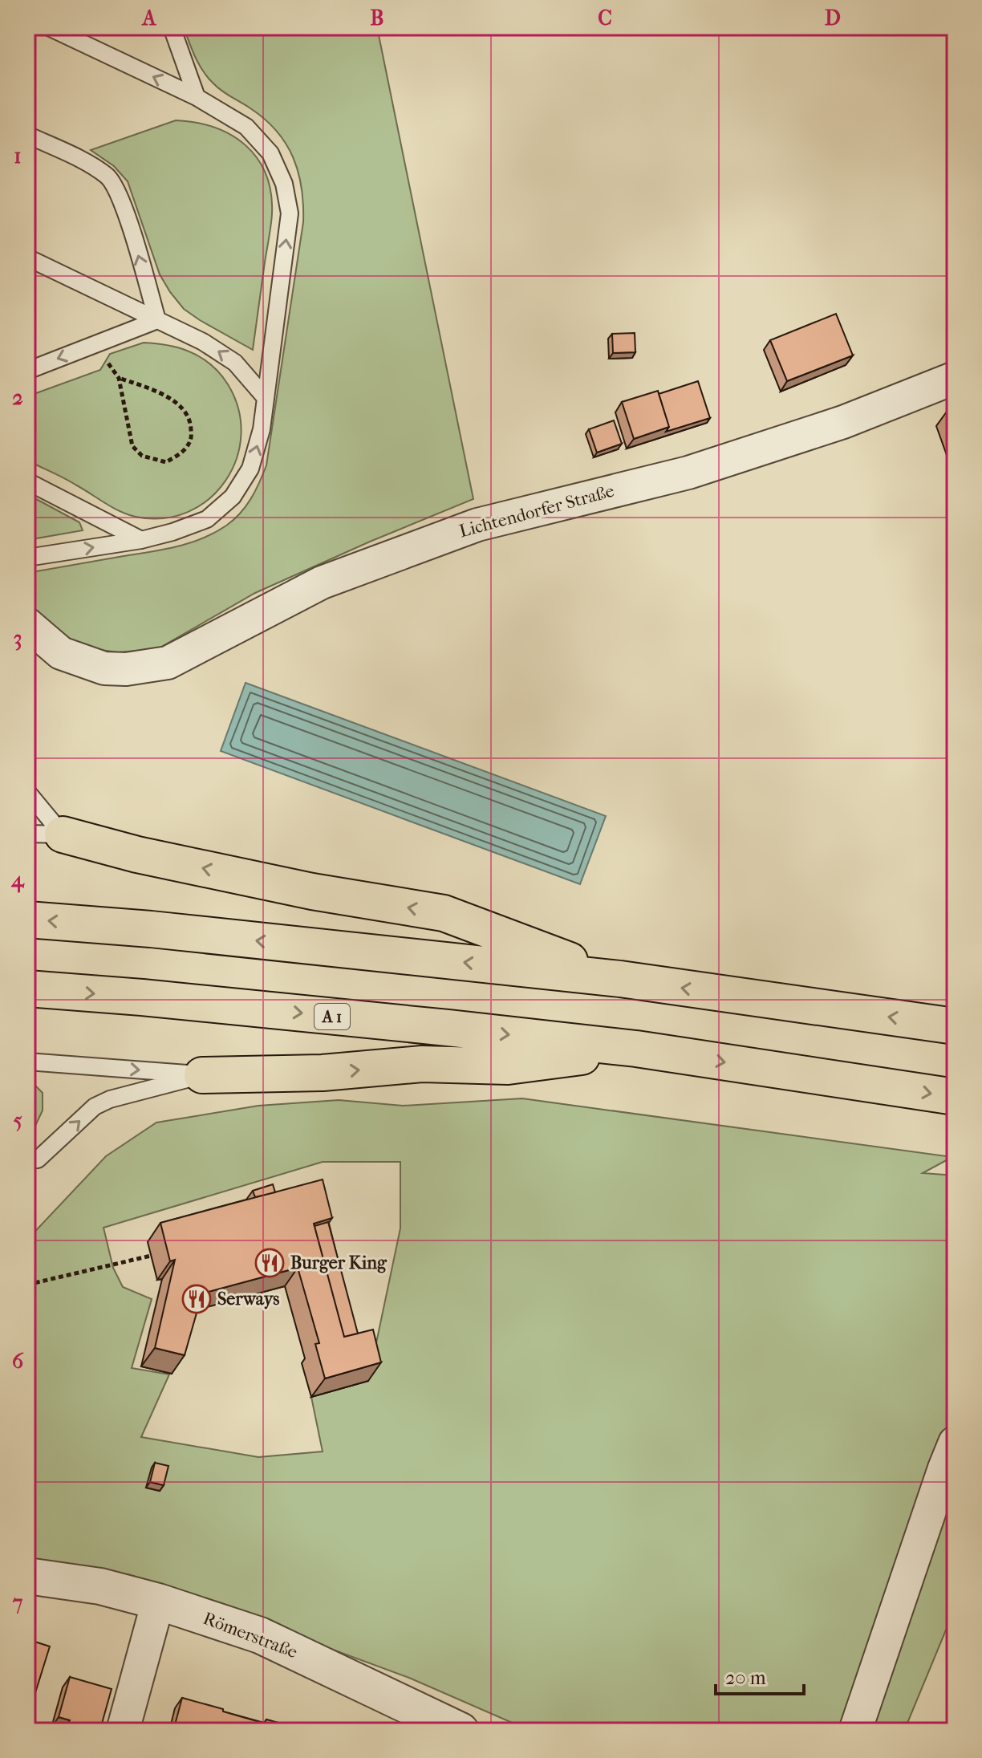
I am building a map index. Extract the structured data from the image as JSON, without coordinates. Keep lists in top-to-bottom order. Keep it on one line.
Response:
{"streets":{"highway":["A 1"],"street":["Lichtendorfer Straße","Römerstraße"]},"places":{"restaurant":["Burger King","Serways"]},"scale_bar":"20 m","grid":{"columns":["A","B","C","D"],"rows":["1","2","3","4","5","6","7"]}}
